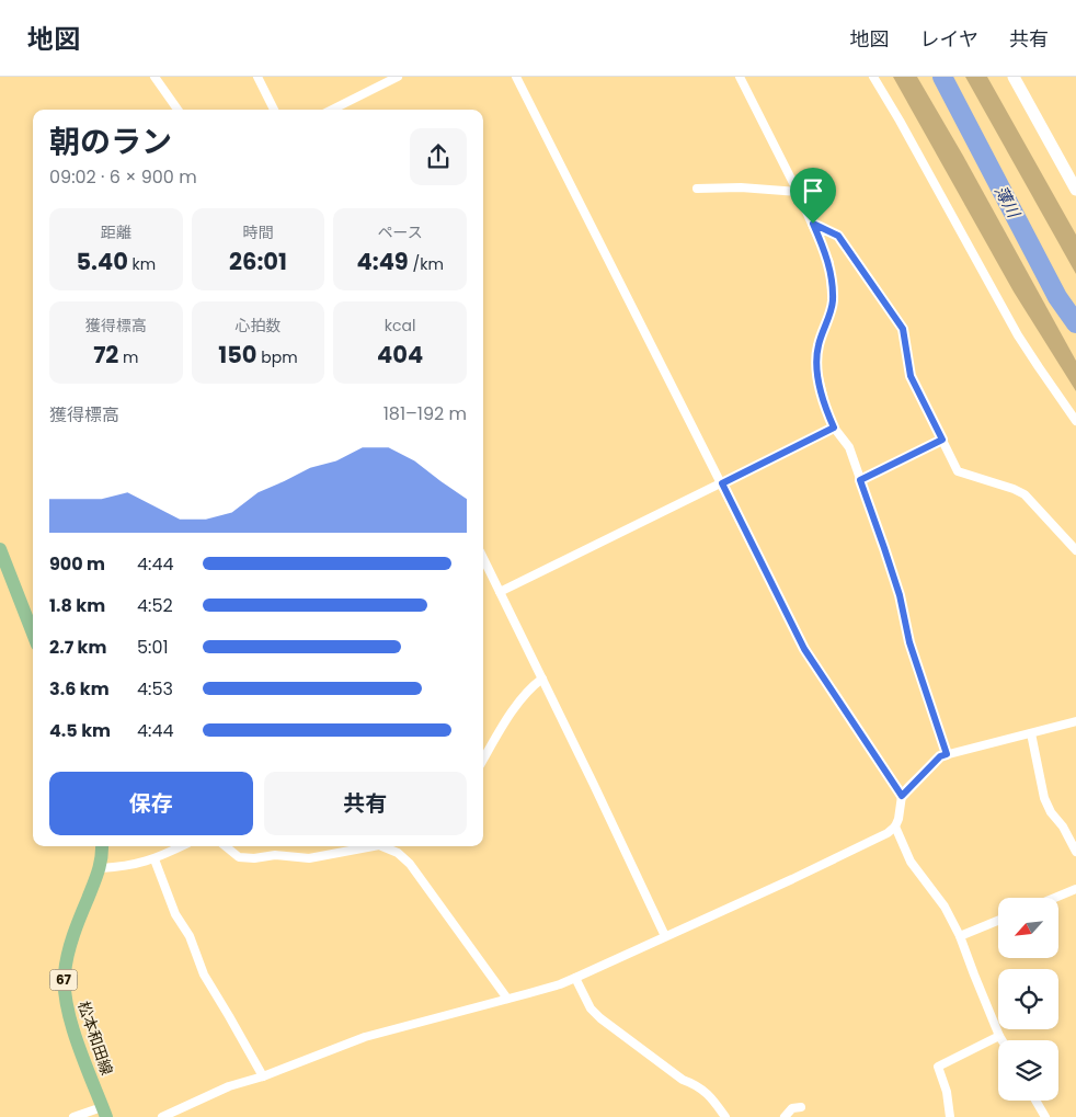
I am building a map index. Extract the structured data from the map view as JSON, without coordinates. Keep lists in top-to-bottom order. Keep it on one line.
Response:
{"streets":{"main road":["67","松本和田線"]},"water":["薄川"],"north":"bottom left","page":{"header":"地図","nav":["地図","レイヤ","共有"],"heading":["朝のラン","09:02 · 6 × 900 m"],"stats":[["距離","5.40 km"],["時間","26:01"],["ペース","4:49 /km"],["獲得標高","72 m"],["心拍数","150 bpm"],["kcal","404"]],"chart":["獲得標高","181–192 m"],"list":[{"name":"900 m","note":"4:44"},{"name":"1.8 km","note":"4:52"},{"name":"2.7 km","note":"5:01"},{"name":"3.6 km","note":"4:53"},{"name":"4.5 km","note":"4:44"}],"buttons":["保存","共有"]}}
